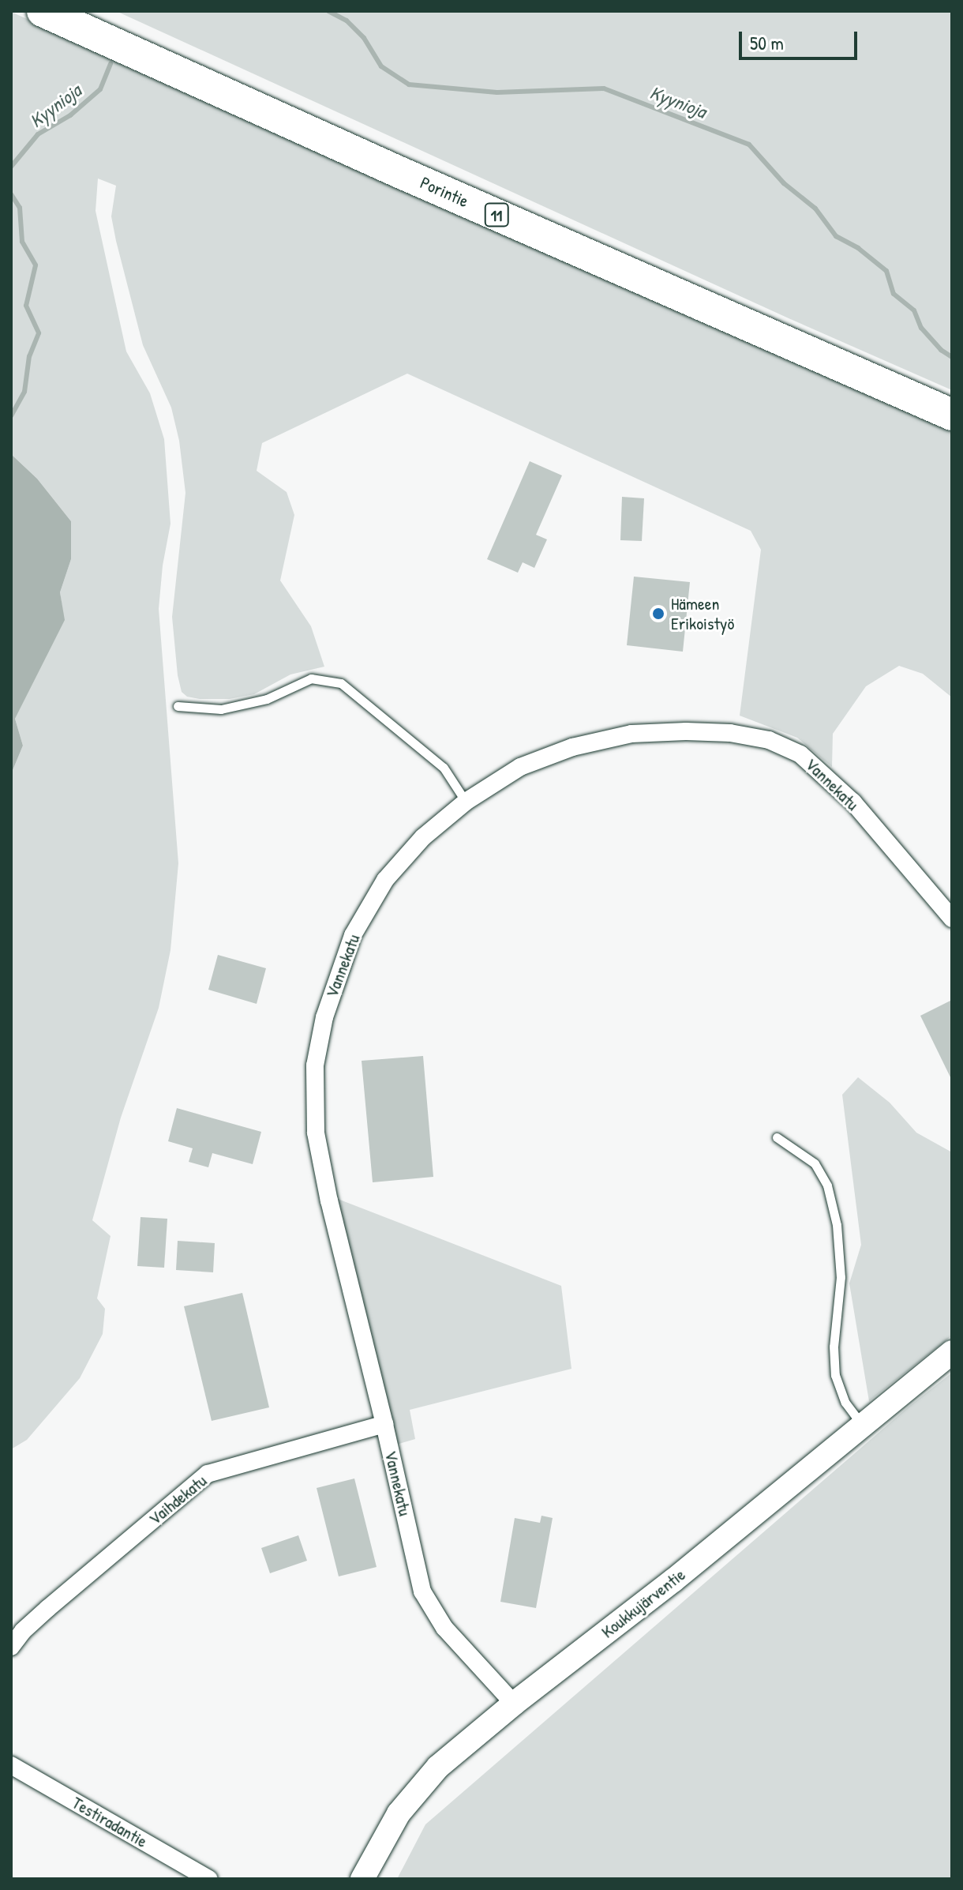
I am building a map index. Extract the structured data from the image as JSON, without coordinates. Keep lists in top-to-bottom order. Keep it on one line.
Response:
{"streets":{"highway":["Porintie","11"],"street":["Vannekatu","Vaihdekatu","Koukkujärventie","Testiradantie"]},"crossings":[["Vannekatu","Vaihdekatu"],["Vannekatu","Koukkujärventie"]],"water":["Kyynioja"],"places":["Hämeen Erikoistyö"],"scale_bar":"50 m"}
